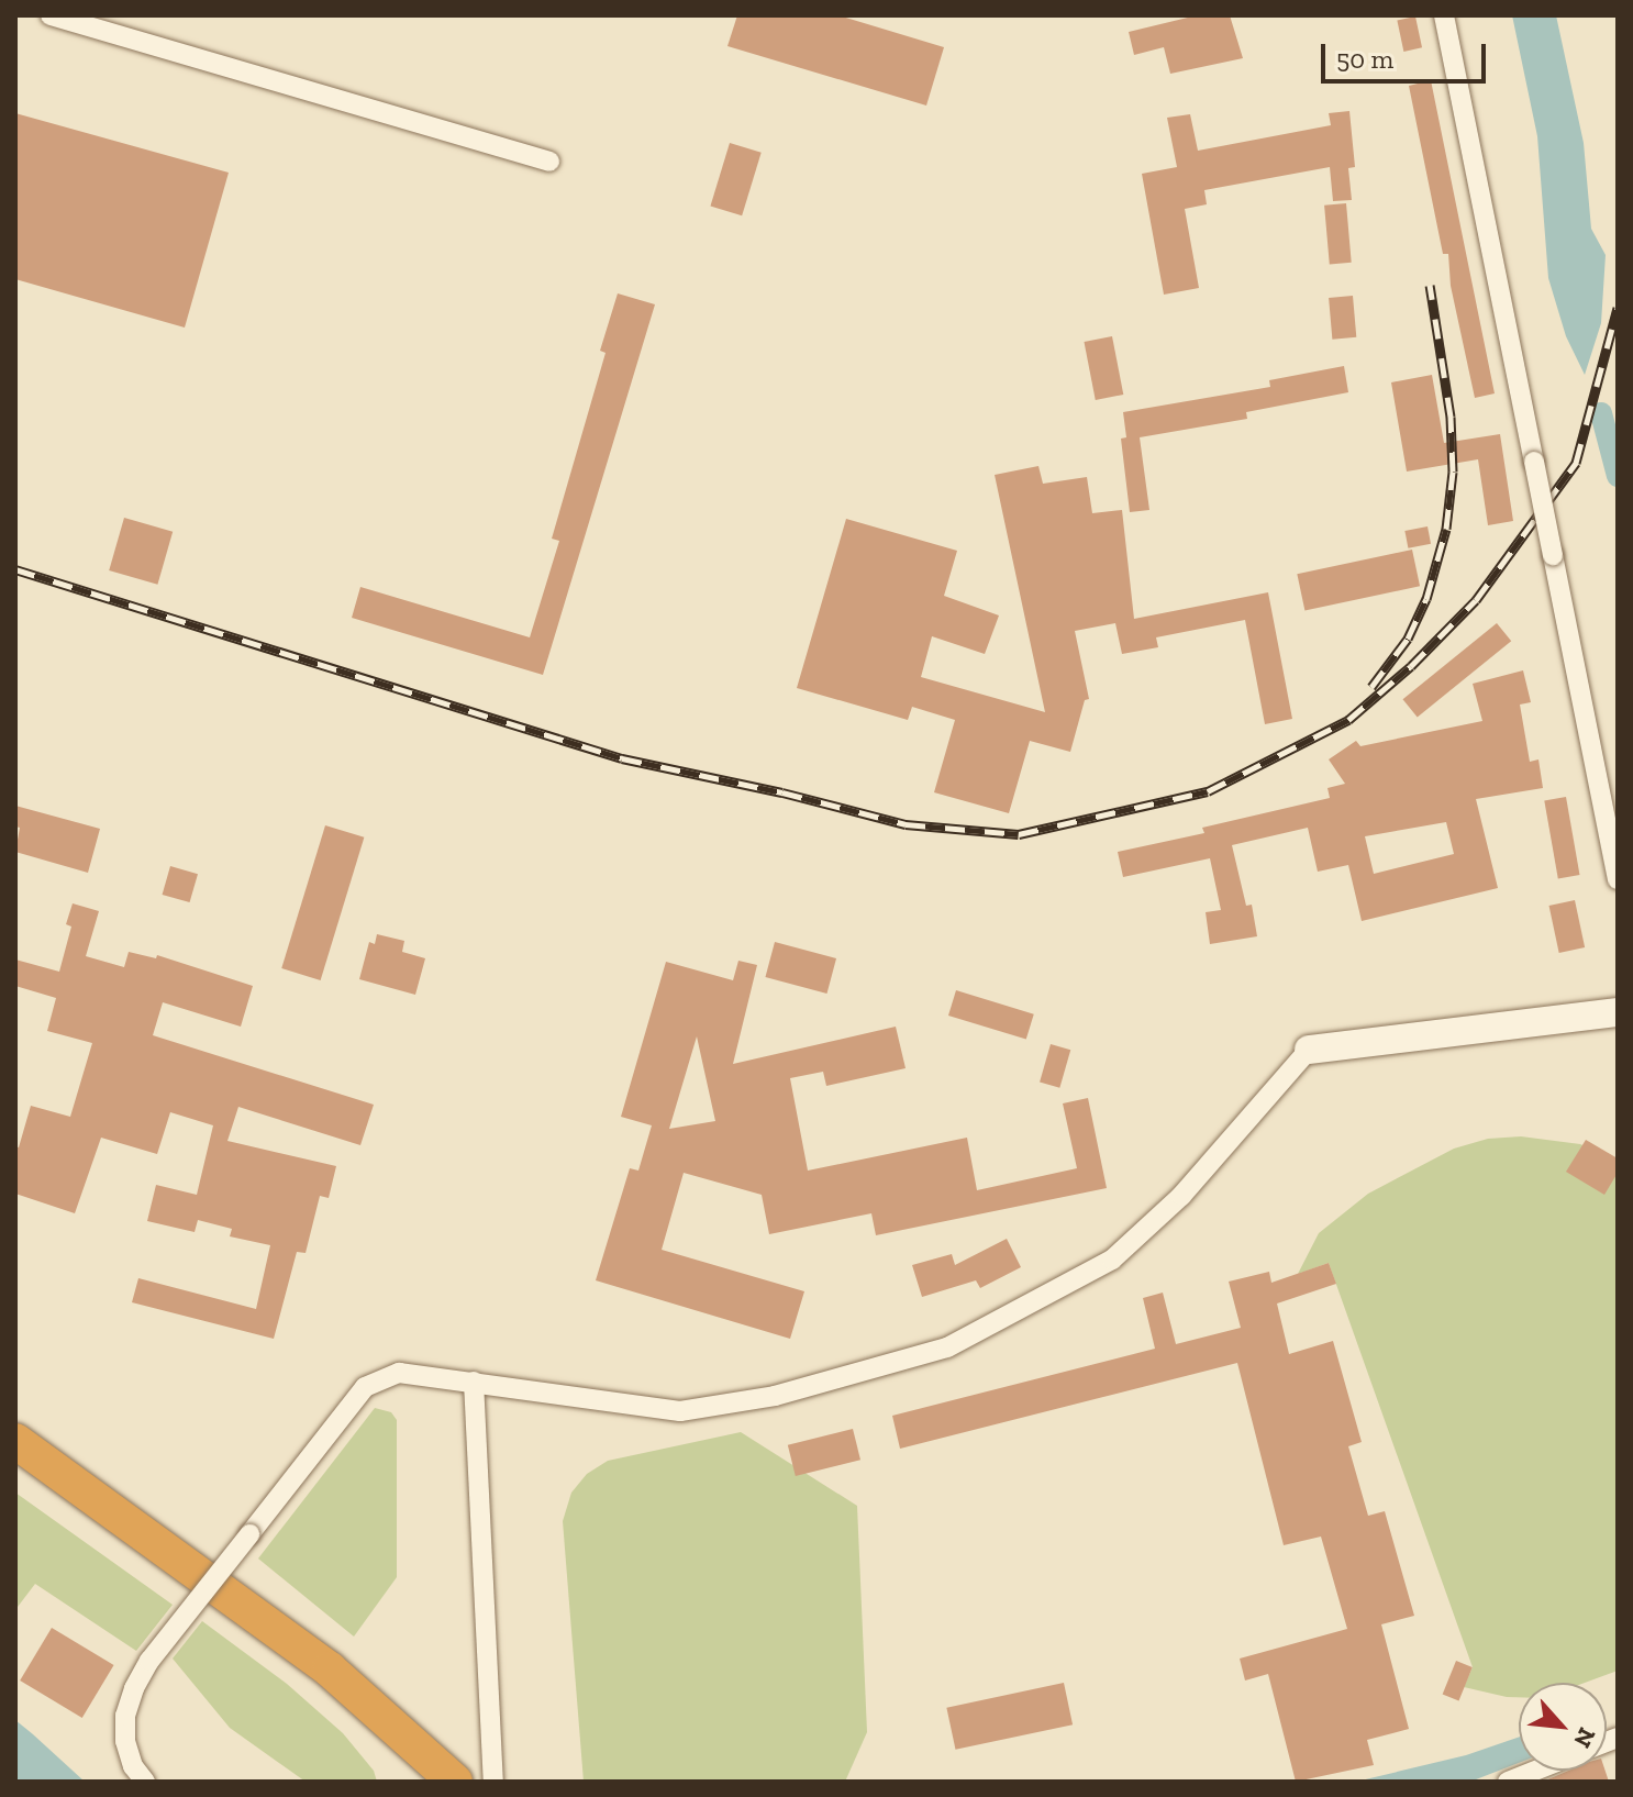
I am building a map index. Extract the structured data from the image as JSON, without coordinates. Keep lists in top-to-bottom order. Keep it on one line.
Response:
{"scale_bar":"50 m","north":"bottom right"}
